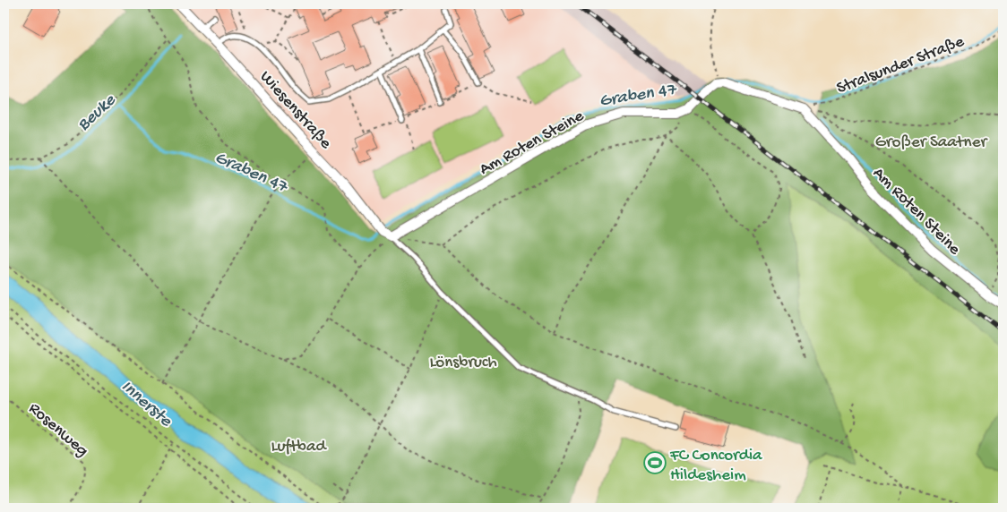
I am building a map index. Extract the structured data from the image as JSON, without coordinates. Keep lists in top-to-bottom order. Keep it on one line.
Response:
{"streets":{"street":["Wiesenstraße","Am Roten Steine"],"path":["Stralsunder Straße","Rosenweg"]},"crossings":[["Stralsunder Straße","Am Roten Steine"],["Wiesenstraße","Am Roten Steine"]],"water":["Graben 47","Beuke","Innerste"],"parks":["Großer Saatner","Lönsbruch","Luftbad"],"places":{"sports":["FC Concordia Hildesheim"]}}
